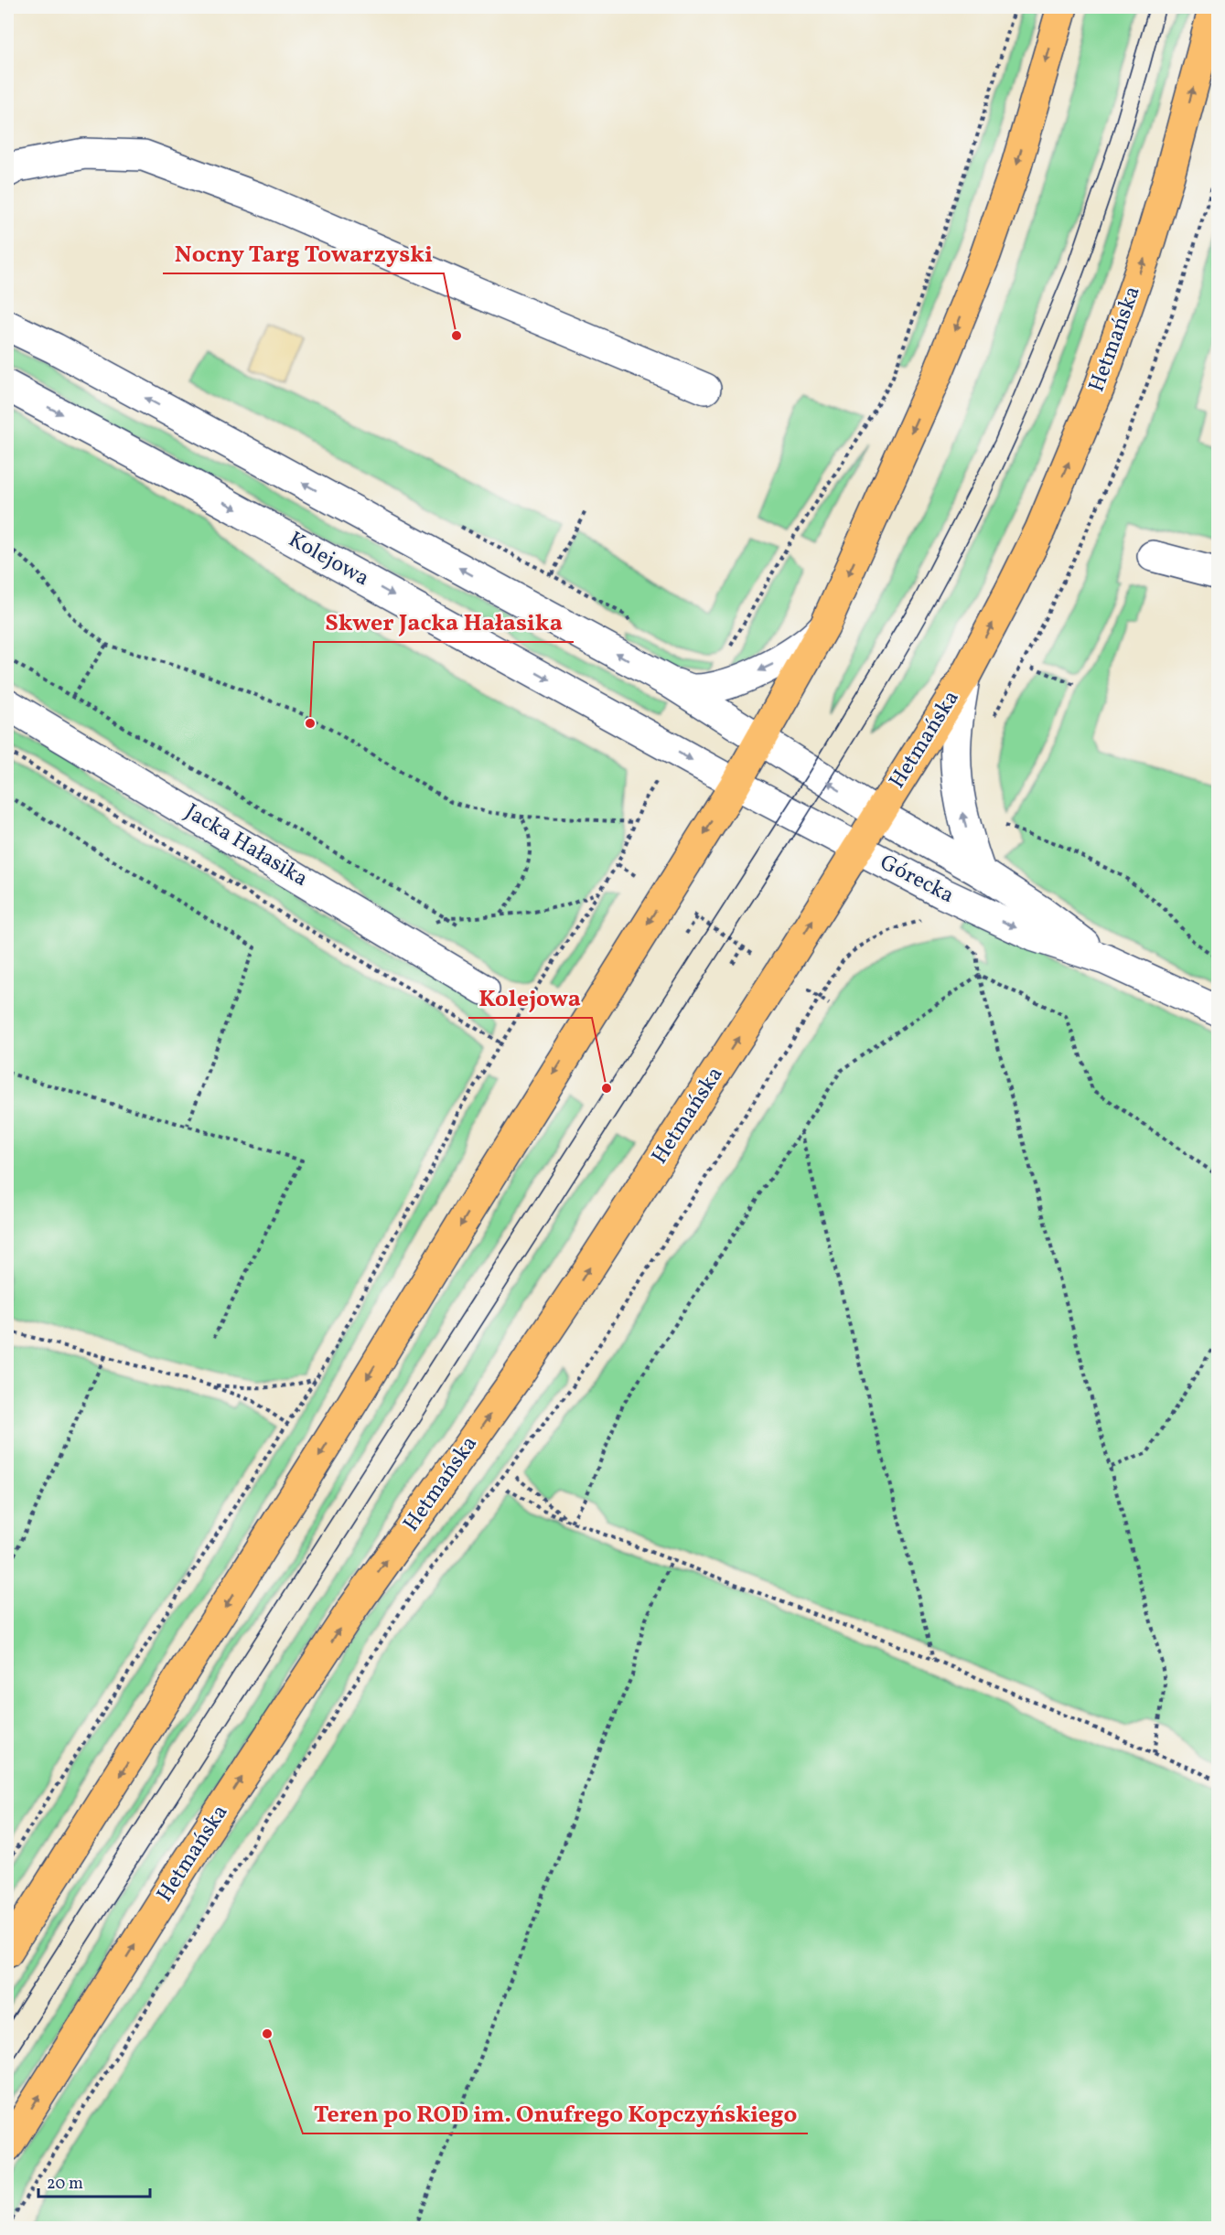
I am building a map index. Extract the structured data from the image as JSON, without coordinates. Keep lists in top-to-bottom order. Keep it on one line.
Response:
{"streets":{"main road":["Hetmańska"],"street":["Kolejowa","Jacka Hałasika","Górecka"]},"crossings":[["Hetmańska","Górecka"],["Kolejowa","Górecka"]],"places":["Nocny Targ Towarzyski","Skwer Jacka Hałasika","Kolejowa","Teren po ROD im. Onufrego Kopczyńskiego"],"scale_bar":"20 m"}
